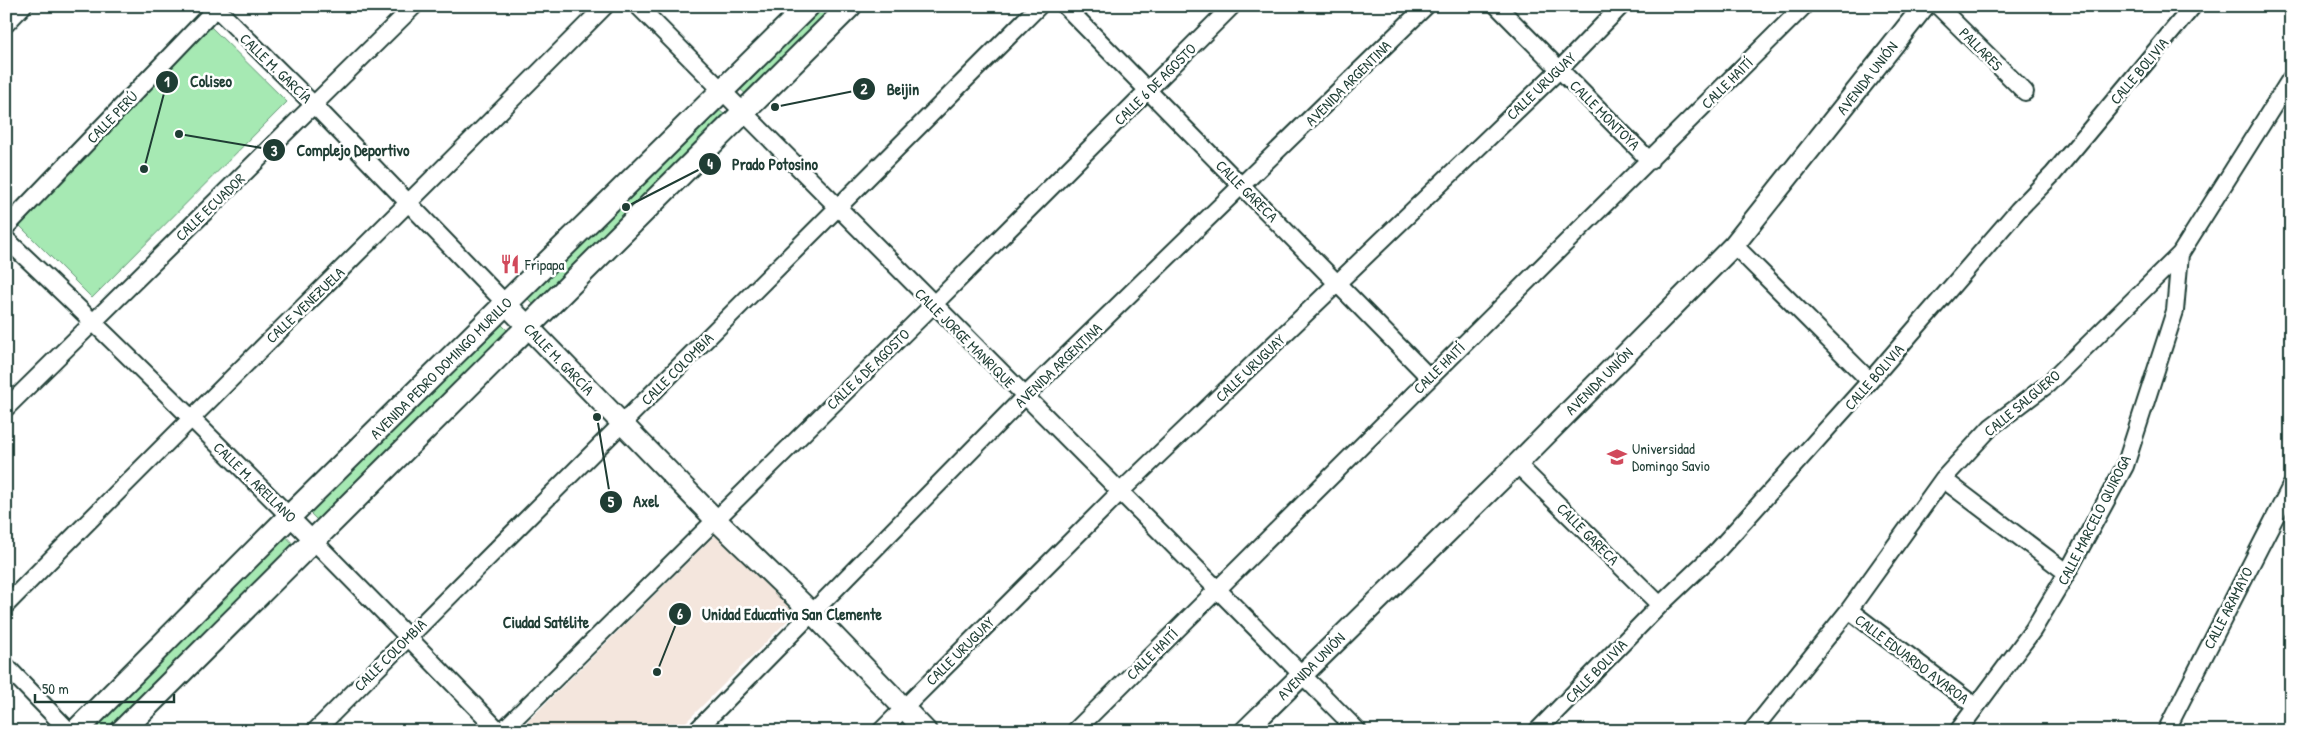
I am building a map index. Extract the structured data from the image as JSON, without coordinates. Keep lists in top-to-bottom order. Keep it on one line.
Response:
{"streets":{"main road":["AVENIDA PEDRO DOMINGO MURILLO"],"street":["PALLARES","CALLE M. GARCÍA","CALLE BOLIVIA","AVENIDA UNIÓN","AVENIDA ARGENTINA","CALLE HAITÍ","CALLE 6 DE AGOSTO","CALLE URUGUAY","CALLE MONTOYA","CALLE PERÚ","CALLE GARECA","CALLE ECUADOR","CALLE VENEZUELA","CALLE JORGE MANRIQUE","CALLE COLOMBIA","CALLE SALGUERO","CALLE M. ARELLANO","CALLE MARCELO QUIROGA","CALLE ARAMAYO","CALLE EDUARDO AVAROA"]},"crossings":[["CALLE M. GARCÍA","AVENIDA ARGENTINA"],["CALLE M. GARCÍA","CALLE 6 DE AGOSTO"],["CALLE M. GARCÍA","CALLE URUGUAY"],["CALLE M. GARCÍA","CALLE PERÚ"],["CALLE M. GARCÍA","CALLE ECUADOR"],["CALLE M. GARCÍA","CALLE VENEZUELA"],["CALLE M. GARCÍA","AVENIDA PEDRO DOMINGO MURILLO"],["CALLE M. GARCÍA","CALLE COLOMBIA"],["CALLE BOLIVIA","CALLE GARECA"],["AVENIDA UNIÓN","CALLE GARECA"],["AVENIDA UNIÓN","CALLE JORGE MANRIQUE"],["AVENIDA ARGENTINA","CALLE GARECA"],["AVENIDA ARGENTINA","CALLE JORGE MANRIQUE"],["CALLE HAITÍ","CALLE MONTOYA"],["CALLE HAITÍ","CALLE GARECA"],["CALLE HAITÍ","CALLE JORGE MANRIQUE"],["CALLE 6 DE AGOSTO","CALLE GARECA"],["CALLE 6 DE AGOSTO","CALLE JORGE MANRIQUE"],["CALLE 6 DE AGOSTO","CALLE M. ARELLANO"],["CALLE URUGUAY","CALLE MONTOYA"],["CALLE URUGUAY","CALLE GARECA"],["CALLE URUGUAY","CALLE JORGE MANRIQUE"],["CALLE ECUADOR","CALLE M. ARELLANO"],["CALLE VENEZUELA","CALLE M. ARELLANO"],["CALLE JORGE MANRIQUE","AVENIDA PEDRO DOMINGO MURILLO"],["CALLE JORGE MANRIQUE","CALLE COLOMBIA"],["AVENIDA PEDRO DOMINGO MURILLO","CALLE M. ARELLANO"],["CALLE COLOMBIA","CALLE M. ARELLANO"],["CALLE SALGUERO","CALLE MARCELO QUIROGA"],["CALLE SALGUERO","CALLE EDUARDO AVAROA"],["CALLE MARCELO QUIROGA","CALLE EDUARDO AVAROA"]],"districts":["Ciudad Satélite"],"places":{"other":["Beijin","Complejo Deportivo","Coliseo","Prado Potosino","Axel","Unidad Educativa San Clemente"],"restaurant":["Fripapa"],"school or university":["Universidad Domingo Savio"]},"scale_bar":"50 m"}
